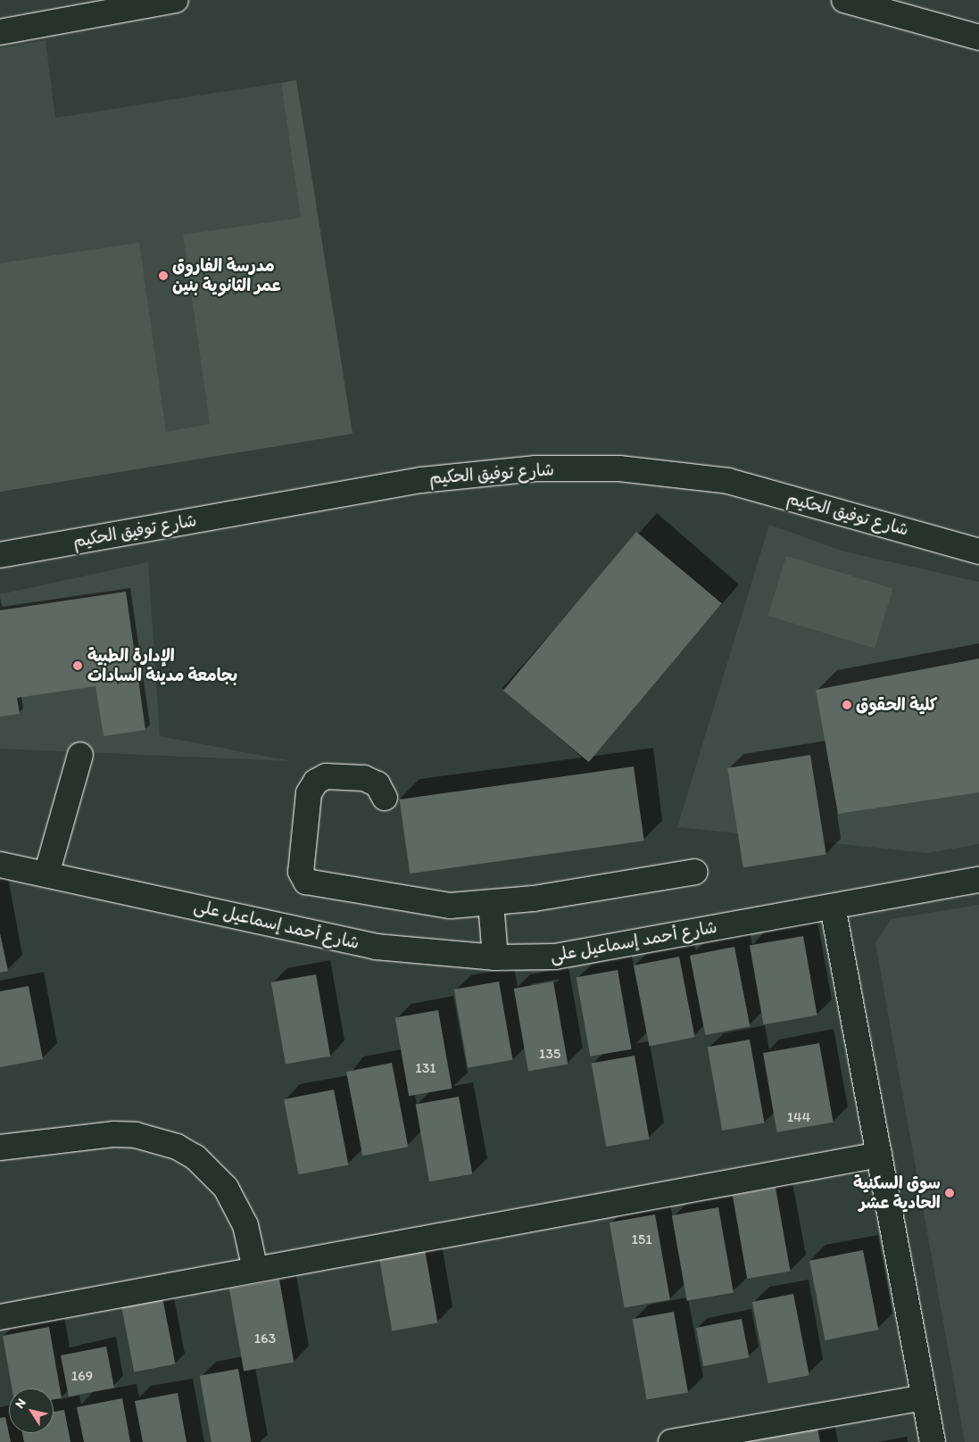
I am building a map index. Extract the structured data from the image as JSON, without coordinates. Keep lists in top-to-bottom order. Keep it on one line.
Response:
{"streets":{"street":["شارع توفيق الحكيم","شارع أحمد إسماعيل على"]},"places":["مدرسة الفاروق عمر الثانوية بنين","الإدارة الطبية بجامعة مدينة السادات","كلية الحقوق","سوق السكنية الحادية عشر"],"house_numbers":["135","131","144","151","163","169"],"north":"top left"}
